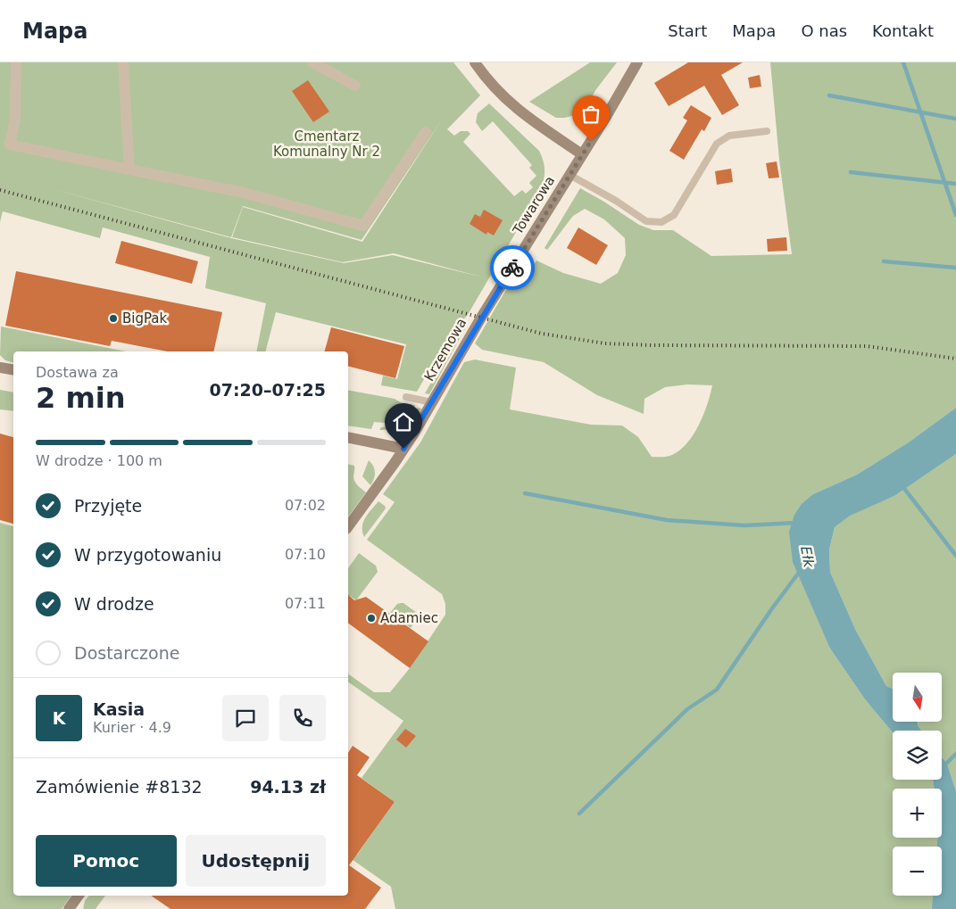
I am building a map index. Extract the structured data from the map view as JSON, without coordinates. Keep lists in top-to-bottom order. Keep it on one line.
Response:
{"streets":{"street":["Towarowa","Krzemowa"]},"crossings":[["Towarowa","Krzemowa"]],"water":["Ełk"],"parks":["Cmentarz Komunalny Nr 2"],"places":["BigPak","Adamiec"],"north":"bottom","page":{"header":"Mapa","nav":["Start","Mapa","O nas","Kontakt"],"heading":["2 min","Dostawa za","07:20–07:25"],"panel":["Kasia","Kurier · 4.9","Zamówienie #8132","94.13 zł"],"bar":"W drodze · 100 m","list":[["Przyjęte","07:02"],["W przygotowaniu","07:10"],["W drodze","07:11"],"Dostarczone"],"map_buttons":["+","−"],"round":"K","buttons":["Pomoc","Udostępnij"]}}
